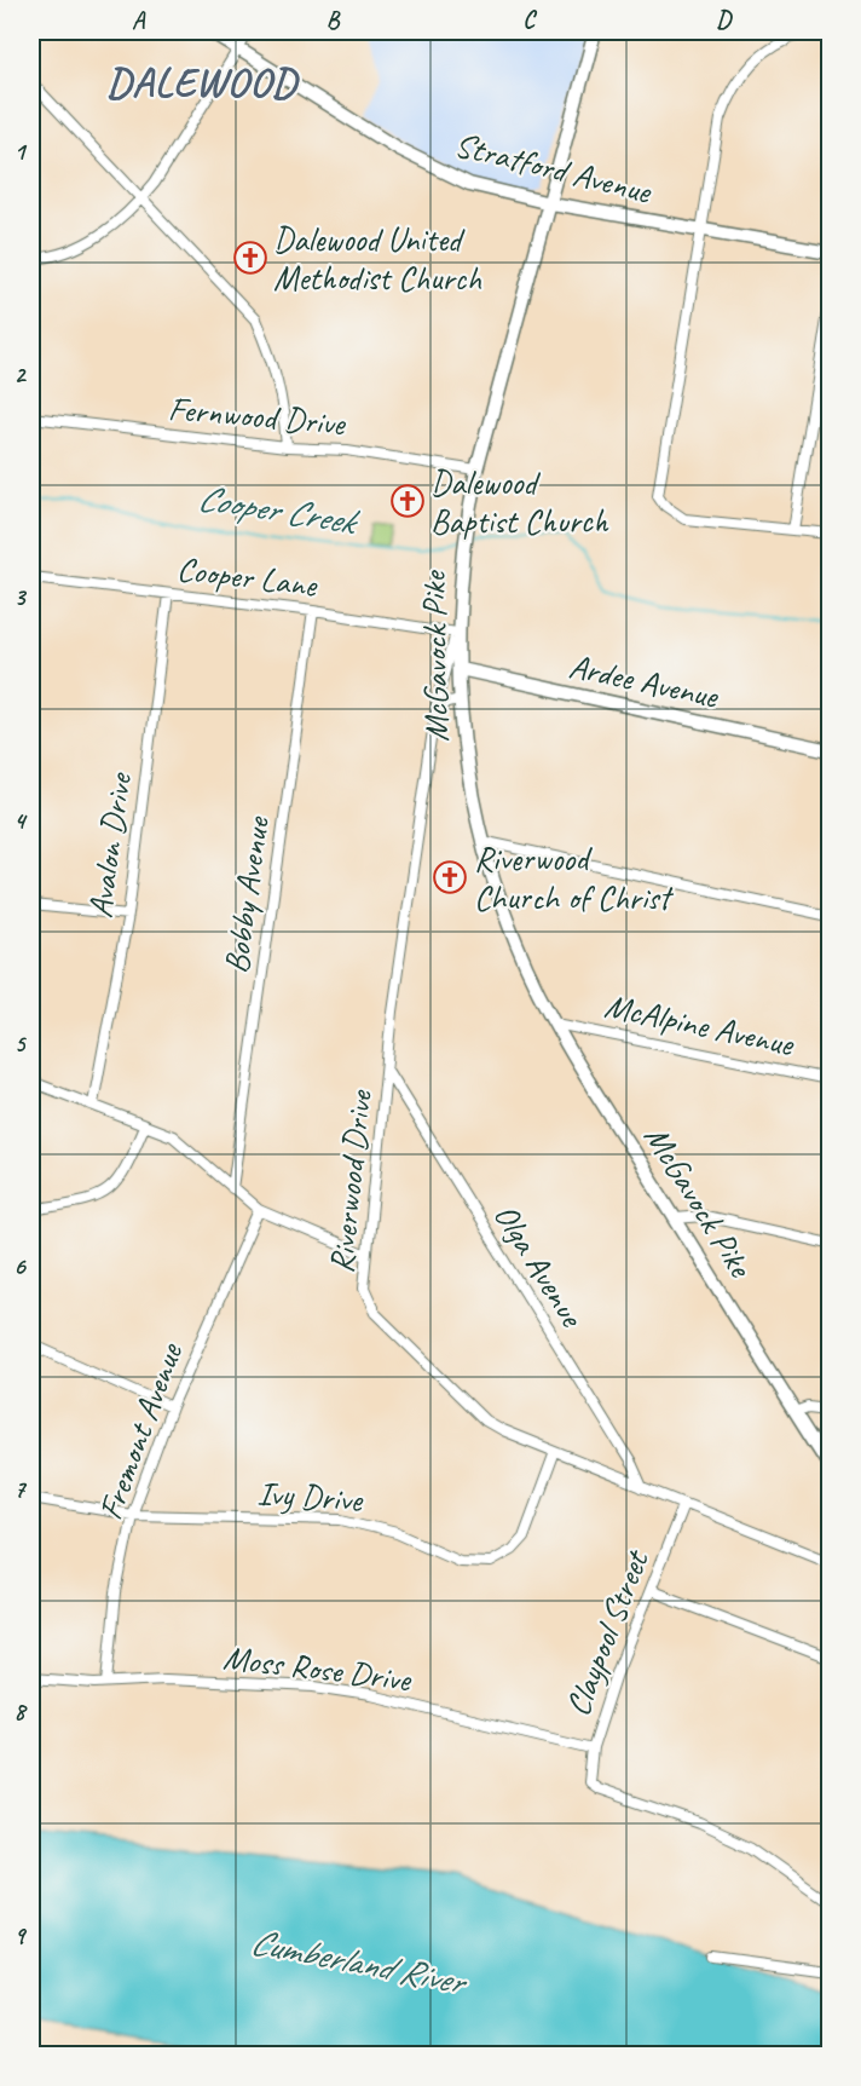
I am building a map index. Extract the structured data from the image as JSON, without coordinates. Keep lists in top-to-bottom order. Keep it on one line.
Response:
{"streets":{"street":["Stratford Avenue","Fernwood Drive","Cooper Lane","McGavock Pike","Ardee Avenue","Avalon Drive","Bobby Avenue","McAlpine Avenue","Riverwood Drive","Olga Avenue","Fremont Avenue","Ivy Drive","Claypool Street","Moss Rose Drive"]},"crossings":[["Stratford Avenue","McGavock Pike"],["Fernwood Drive","McGavock Pike"],["Cooper Lane","McGavock Pike"],["Cooper Lane","Avalon Drive"],["Cooper Lane","Bobby Avenue"],["Cooper Lane","Riverwood Drive"],["McGavock Pike","Ardee Avenue"],["McGavock Pike","McAlpine Avenue"],["McGavock Pike","Riverwood Drive"],["Ardee Avenue","Riverwood Drive"],["Riverwood Drive","Olga Avenue"],["Riverwood Drive","Ivy Drive"],["Riverwood Drive","Claypool Street"],["Fremont Avenue","Ivy Drive"],["Fremont Avenue","Moss Rose Drive"],["Claypool Street","Moss Rose Drive"]],"districts":["DALEWOOD"],"water":["Cooper Creek","Cumberland River"],"places":{"church":["Dalewood United Methodist Church","Dalewood Baptist Church","Riverwood Church of Christ"]},"grid":{"columns":["A","B","C","D"],"rows":["1","2","3","4","5","6","7","8","9"]}}
